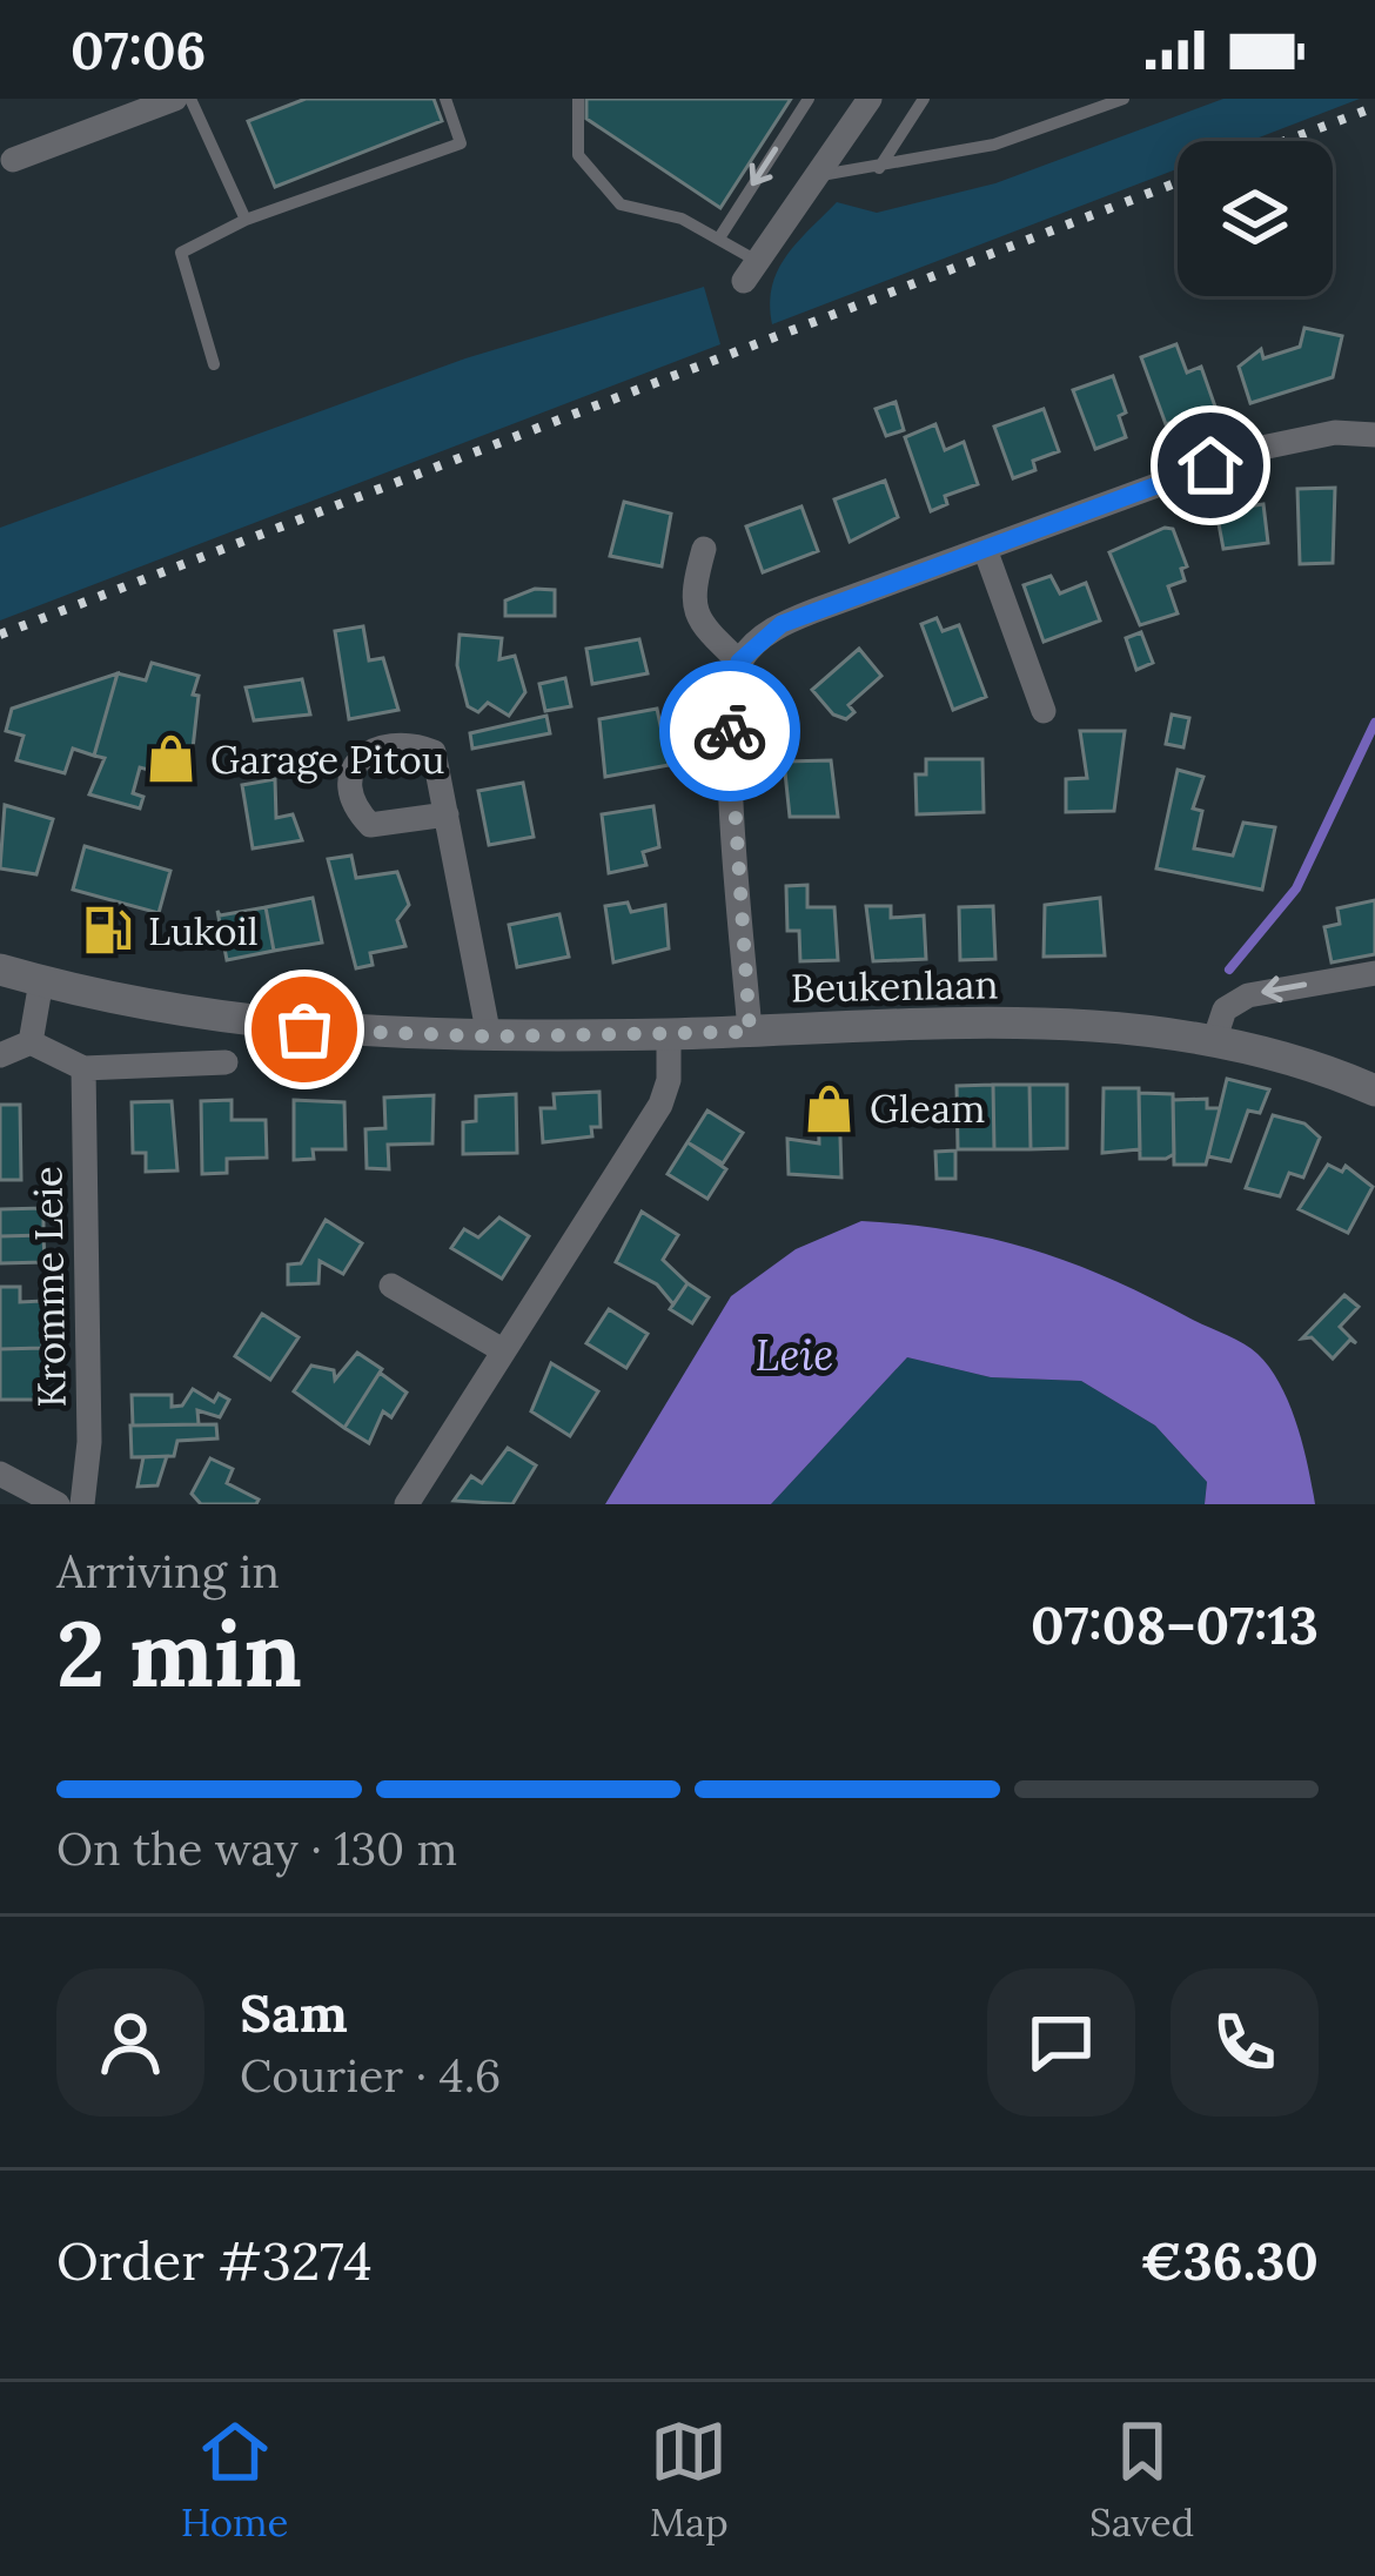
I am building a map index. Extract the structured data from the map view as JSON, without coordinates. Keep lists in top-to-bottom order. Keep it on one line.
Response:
{"streets":{"street":["Beukenlaan","Kromme Leie"]},"water":["Leie"],"places":{"shop":["Garage Pitou","Gleam"],"fuel station":["Lukoil"]},"page":{"status":"07:06","heading":["2 min","Arriving in","07:08–07:13"],"panel":["Sam","Courier · 4.6","Order #3274","€36.30"],"bar":"On the way · 130 m","tabs":["Home","Map","Saved"]}}
